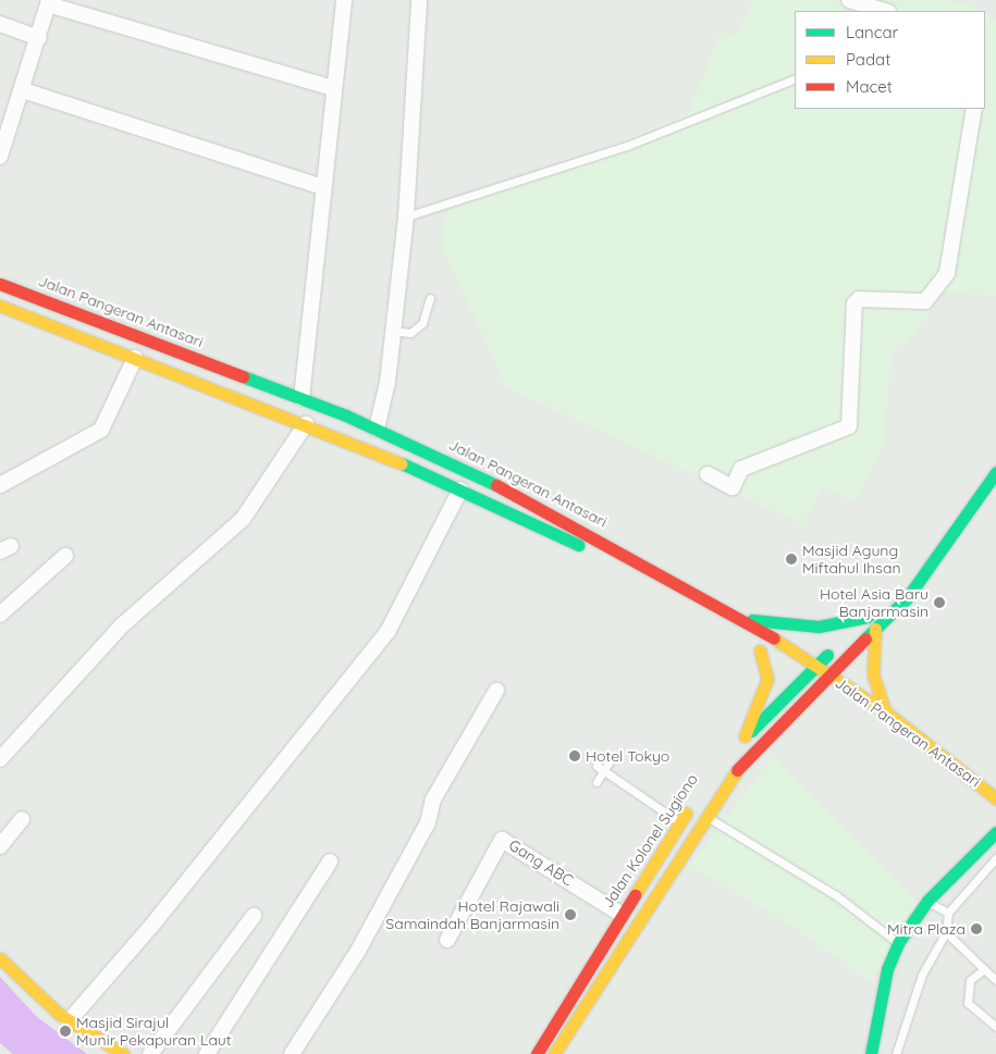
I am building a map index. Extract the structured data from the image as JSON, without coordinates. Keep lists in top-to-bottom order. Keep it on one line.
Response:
{"streets":{"main road":["Jalan Pangeran Antasari","Jalan Kolonel Sugiono"],"street":["Gang ABC"]},"crossings":[["Jalan Pangeran Antasari","Jalan Kolonel Sugiono"],["Jalan Kolonel Sugiono","Gang ABC"]],"places":["Masjid Agung Miftahul Ihsan","Hotel Asia Baru Banjarmasin","Hotel Tokyo","Hotel Rajawali Samaindah Banjarmasin","Mitra Plaza","Masjid Sirajul Munir Pekapuran Laut"],"legend":["Lancar","Padat","Macet"]}
